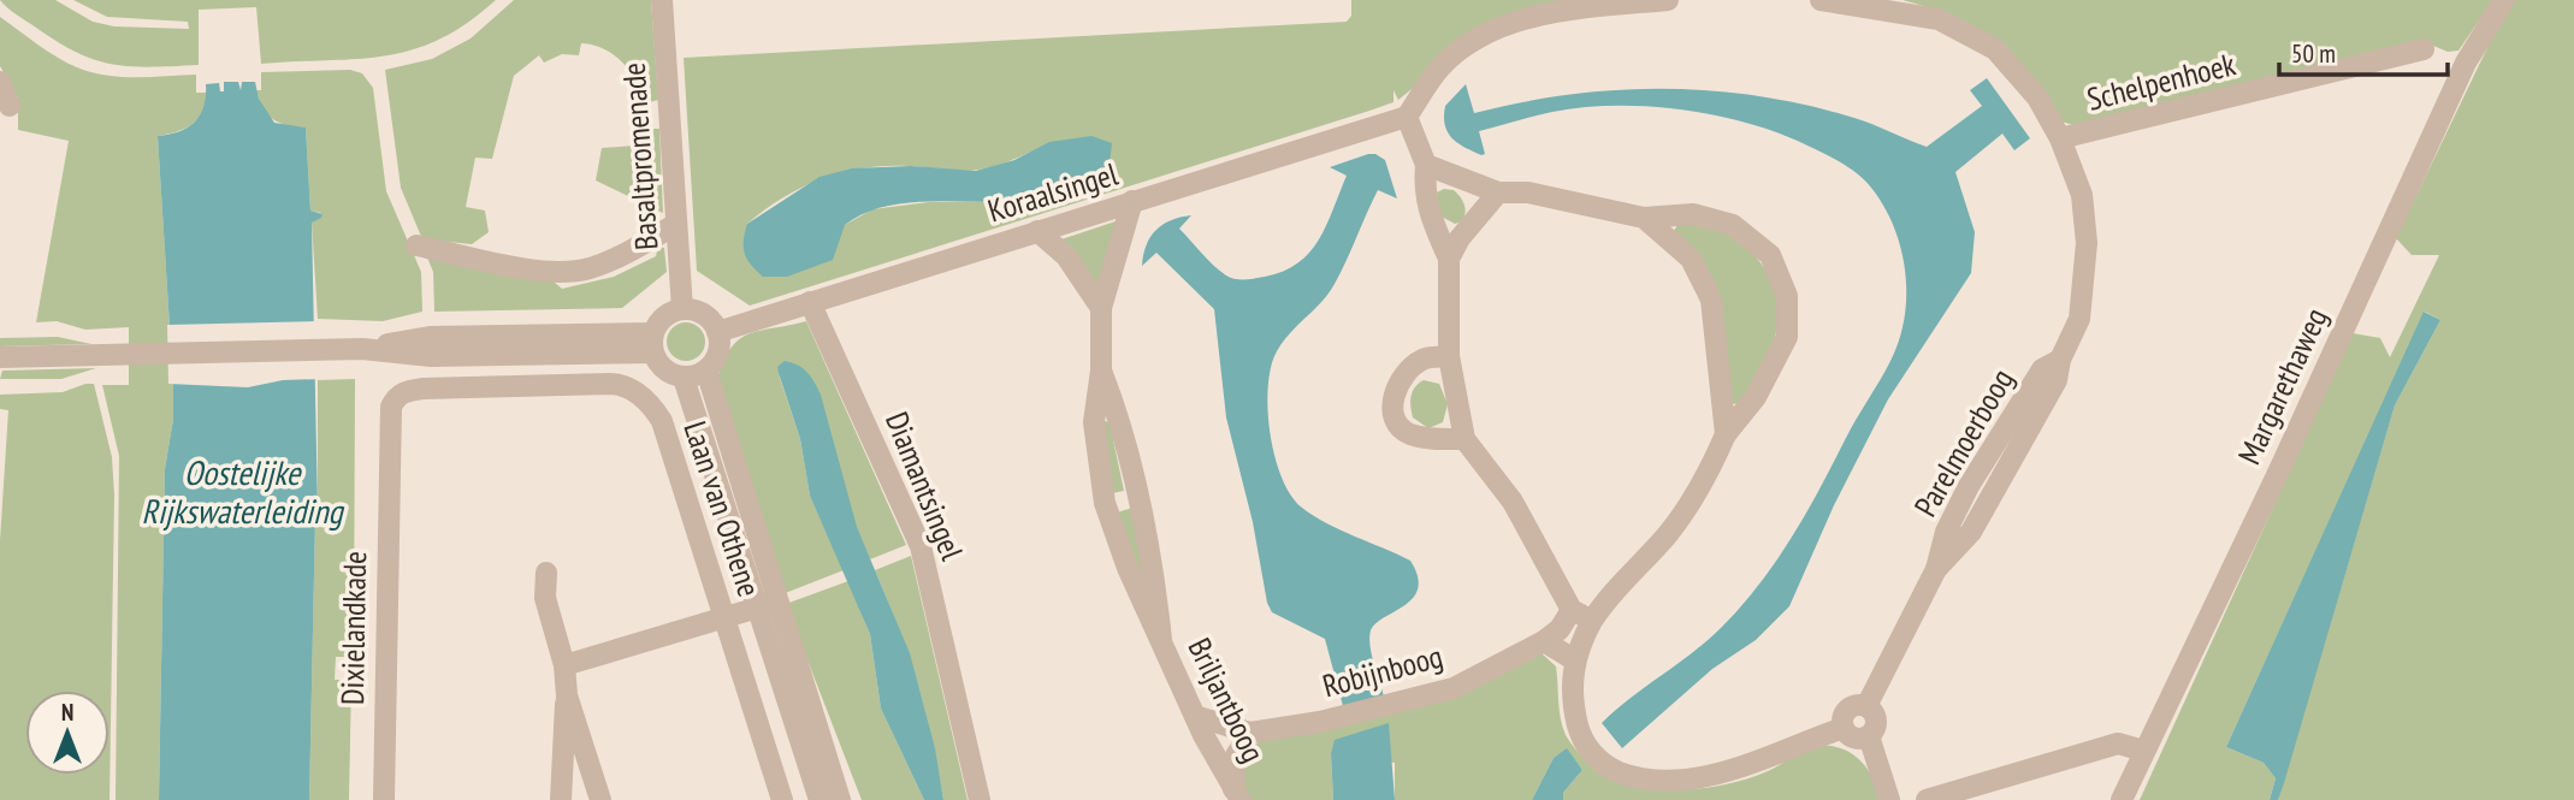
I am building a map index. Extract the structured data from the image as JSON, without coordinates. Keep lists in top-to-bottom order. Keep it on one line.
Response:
{"streets":{"street":["Schelpenhoek","Basaltpromenade","Koraalsingel","Margarethaweg","Parelmoerboog","Diamantsingel","Laan van Othene","Dixielandkade","Robijnboog","Briljantboog"]},"crossings":[["Schelpenhoek","Parelmoerboog"],["Basaltpromenade","Koraalsingel"],["Basaltpromenade","Laan van Othene"],["Koraalsingel","Diamantsingel"],["Koraalsingel","Laan van Othene"],["Koraalsingel","Briljantboog"],["Laan van Othene","Dixielandkade"],["Robijnboog","Briljantboog"]],"water":["Oostelijke Rijkswaterleiding"],"scale_bar":"50 m","north":"top"}
